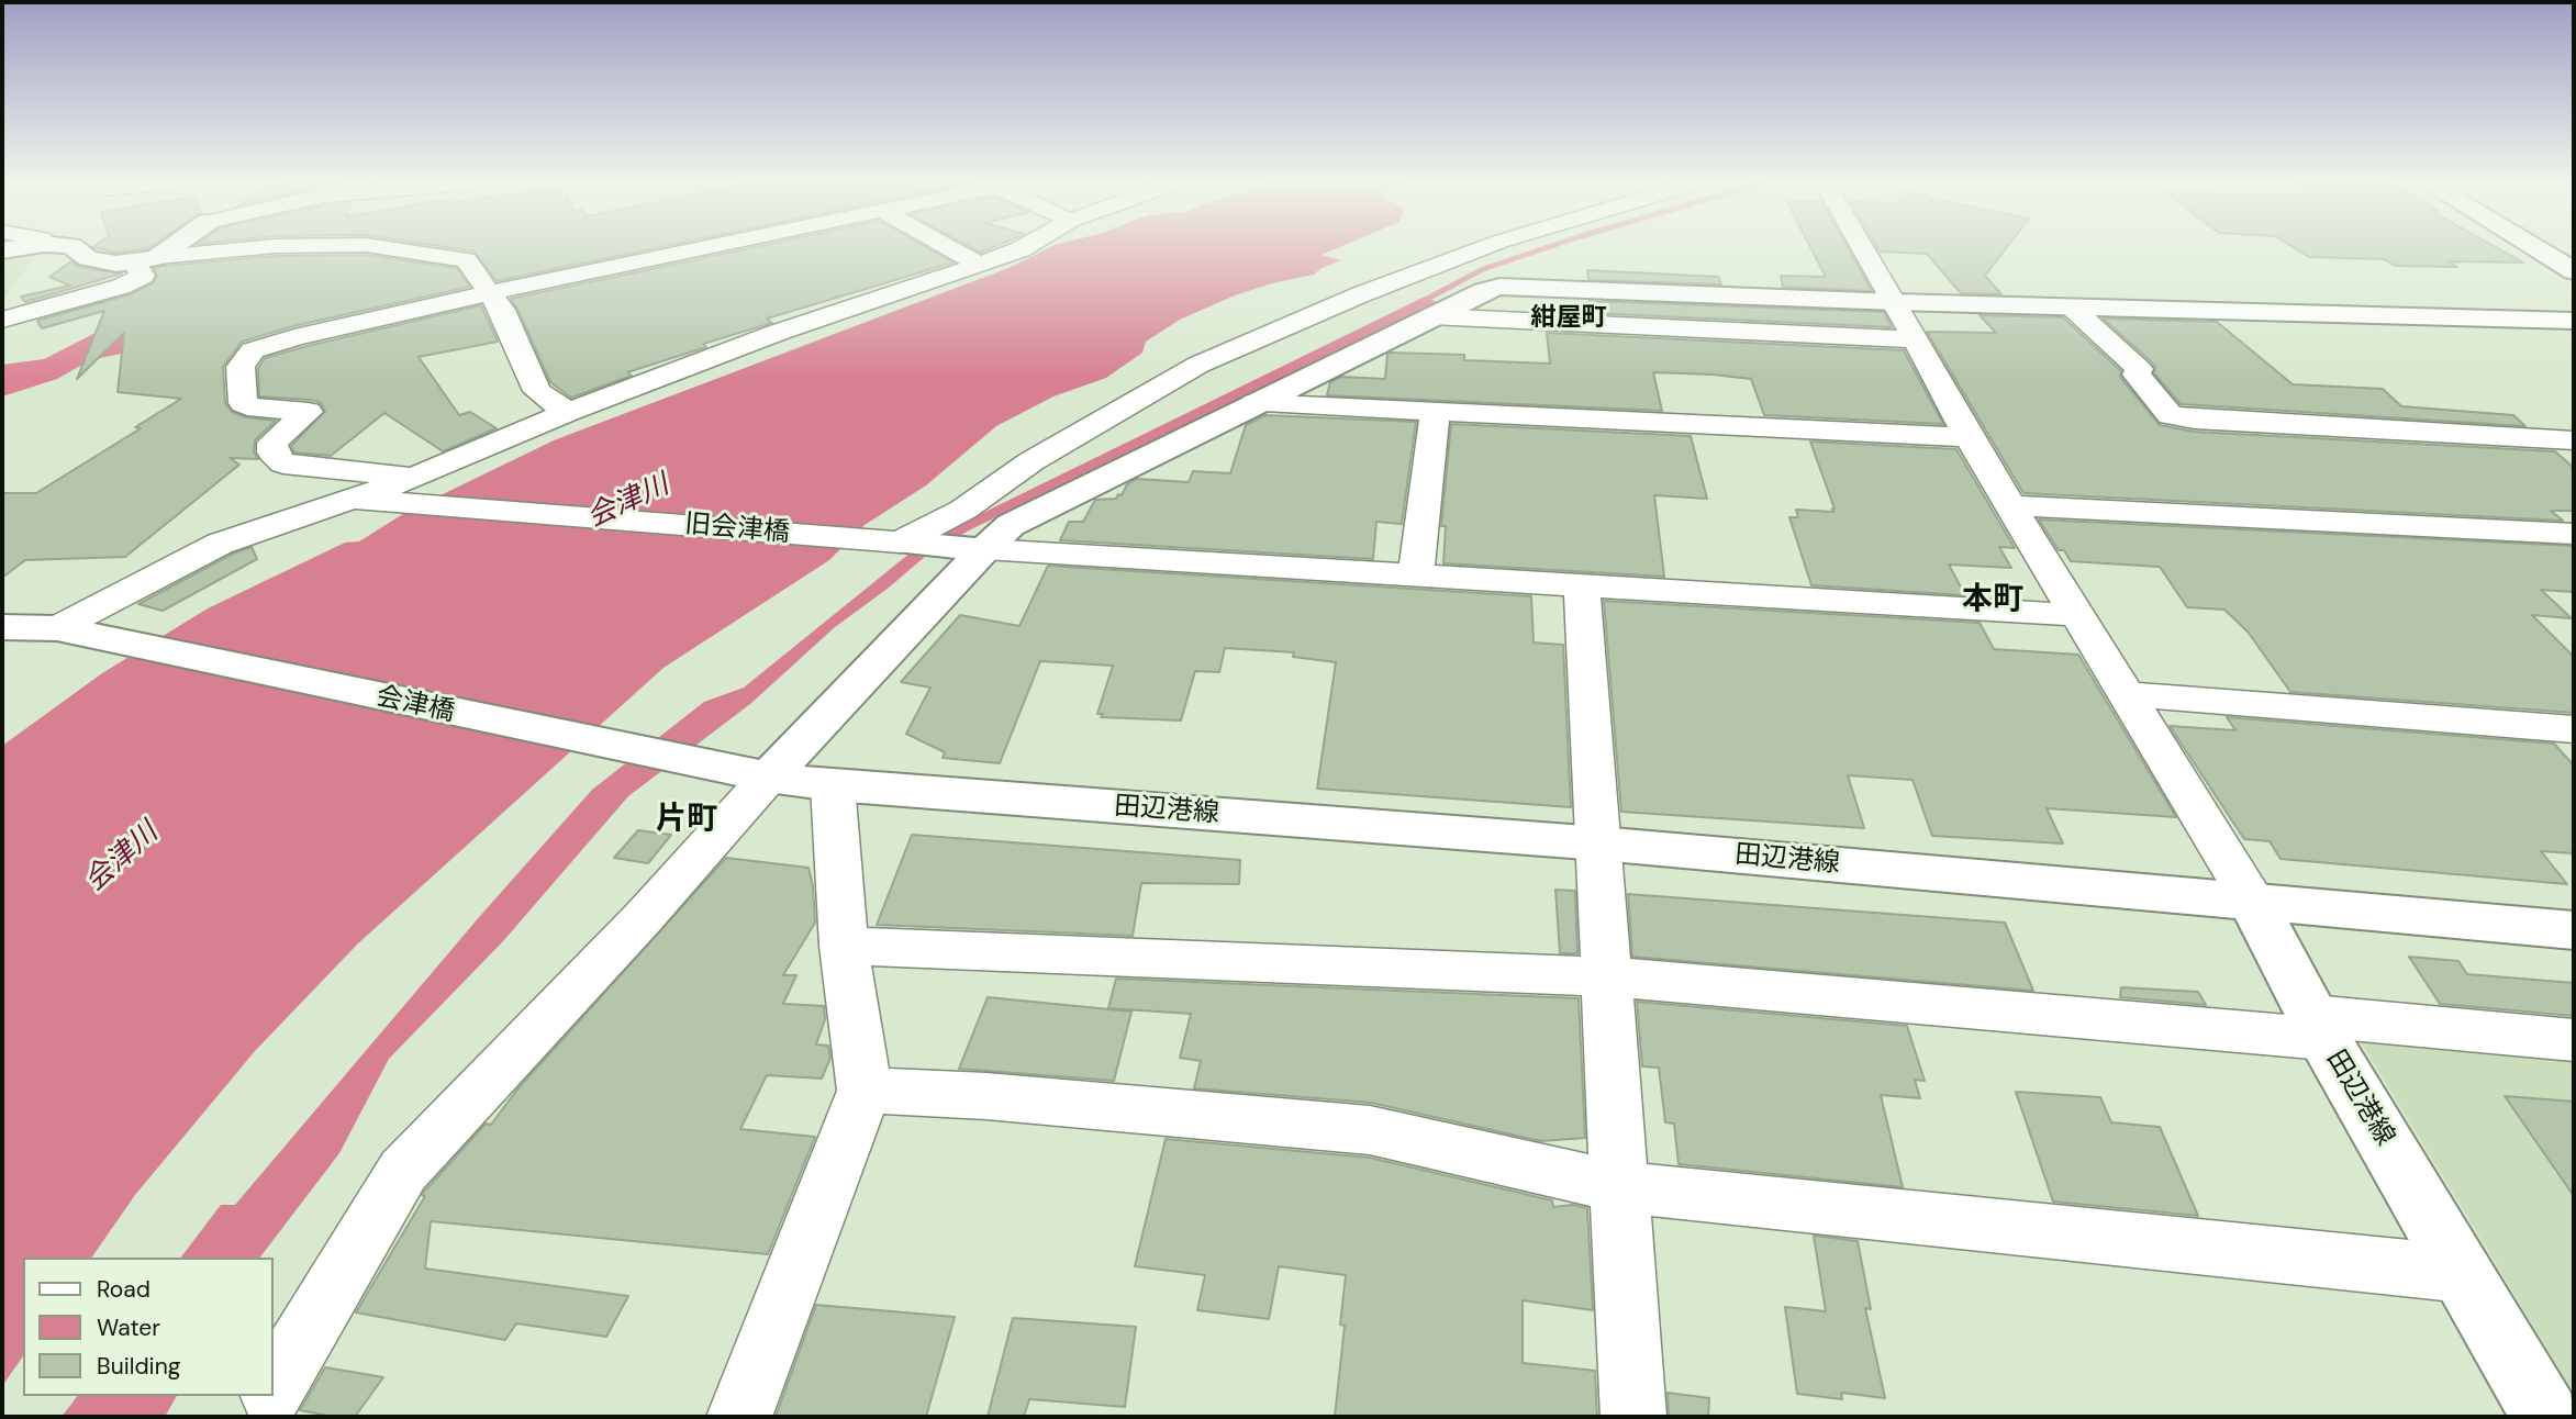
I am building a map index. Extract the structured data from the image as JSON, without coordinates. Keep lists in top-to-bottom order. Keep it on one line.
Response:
{"streets":{"street":["旧会津橋","会津橋","田辺港線"]},"crossings":[["会津橋","田辺港線"]],"districts":["紺屋町","本町","片町"],"water":["会津川"],"legend":["Road","Water","Building"]}
